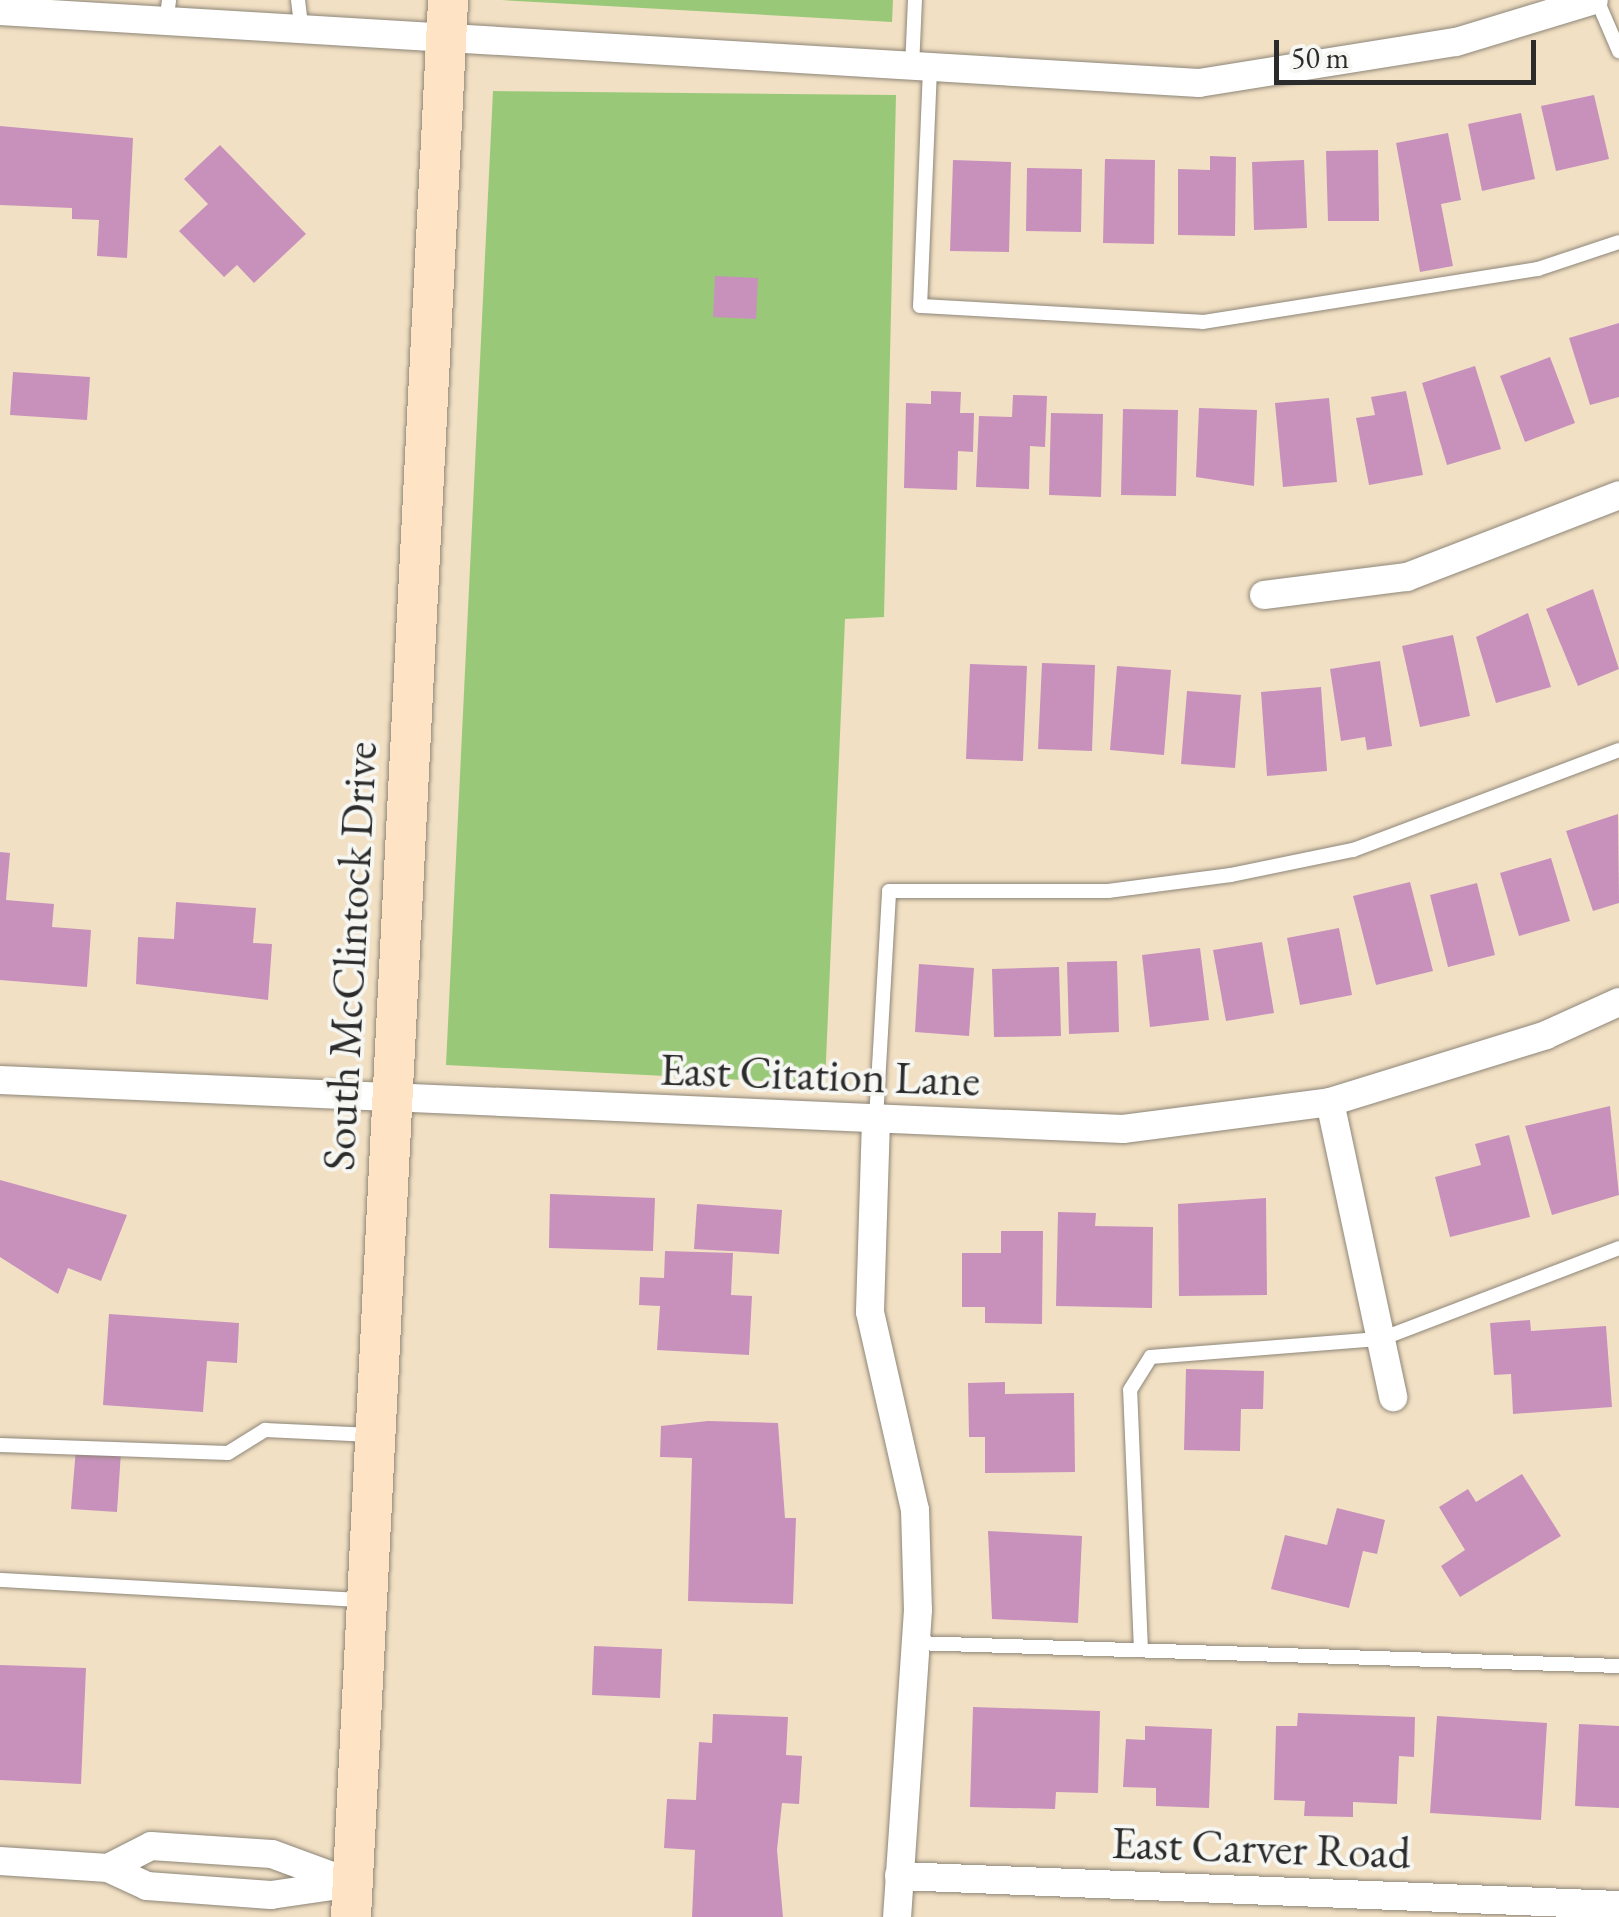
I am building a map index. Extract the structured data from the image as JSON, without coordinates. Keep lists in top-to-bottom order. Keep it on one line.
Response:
{"streets":{"main road":["South McClintock Drive"],"street":["East Citation Lane","East Carver Road"]},"crossings":[["South McClintock Drive","East Citation Lane"]],"scale_bar":"50 m"}
